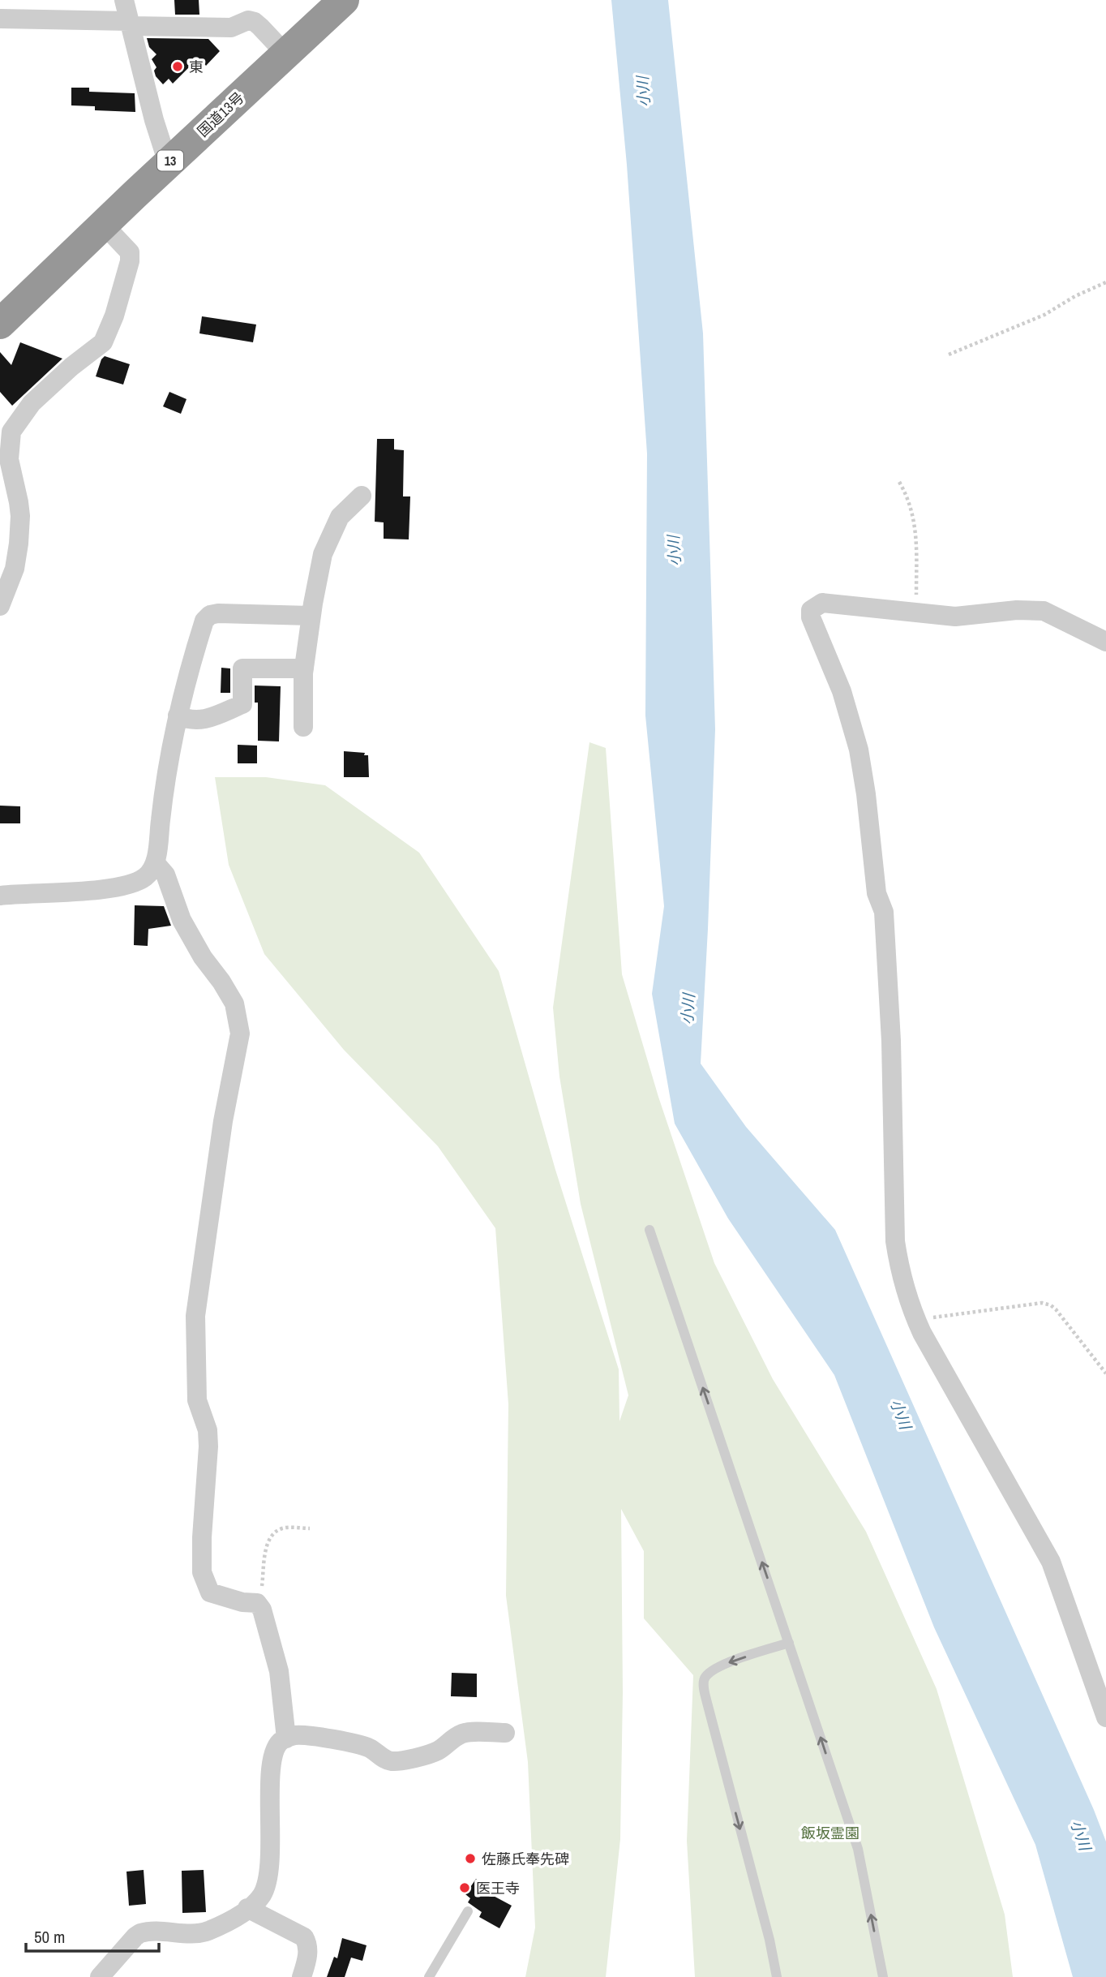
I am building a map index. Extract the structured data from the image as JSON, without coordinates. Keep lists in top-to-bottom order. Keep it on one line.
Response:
{"streets":{"highway":["国道13号","13"]},"water":["小川"],"parks":["飯坂霊園"],"places":["東","佐藤氏奉先碑","医王寺"],"scale_bar":"50 m"}
